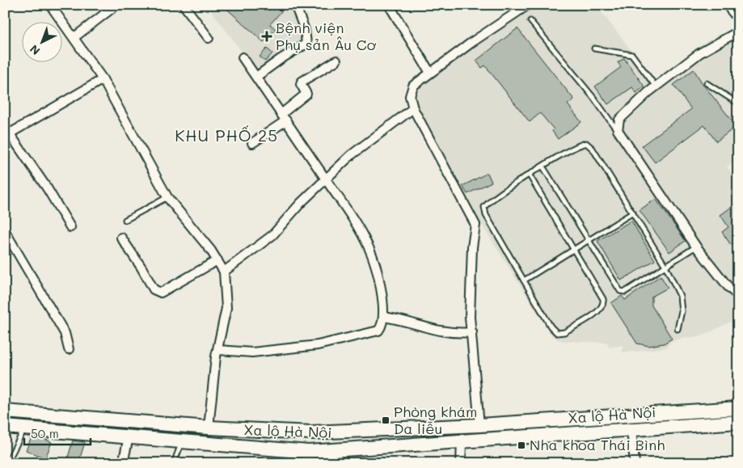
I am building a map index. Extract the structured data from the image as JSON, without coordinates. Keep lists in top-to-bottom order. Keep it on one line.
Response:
{"streets":{"highway":["Xa lộ Hà Nội"]},"districts":["KHU PHỐ 25"],"places":{"health":["Bệnh viện Phụ sản Âu Cơ"],"transit":["Phòng khám Da liễu","Nha khoa Thái Bình"]},"scale_bar":"50 m","north":"bottom left"}
